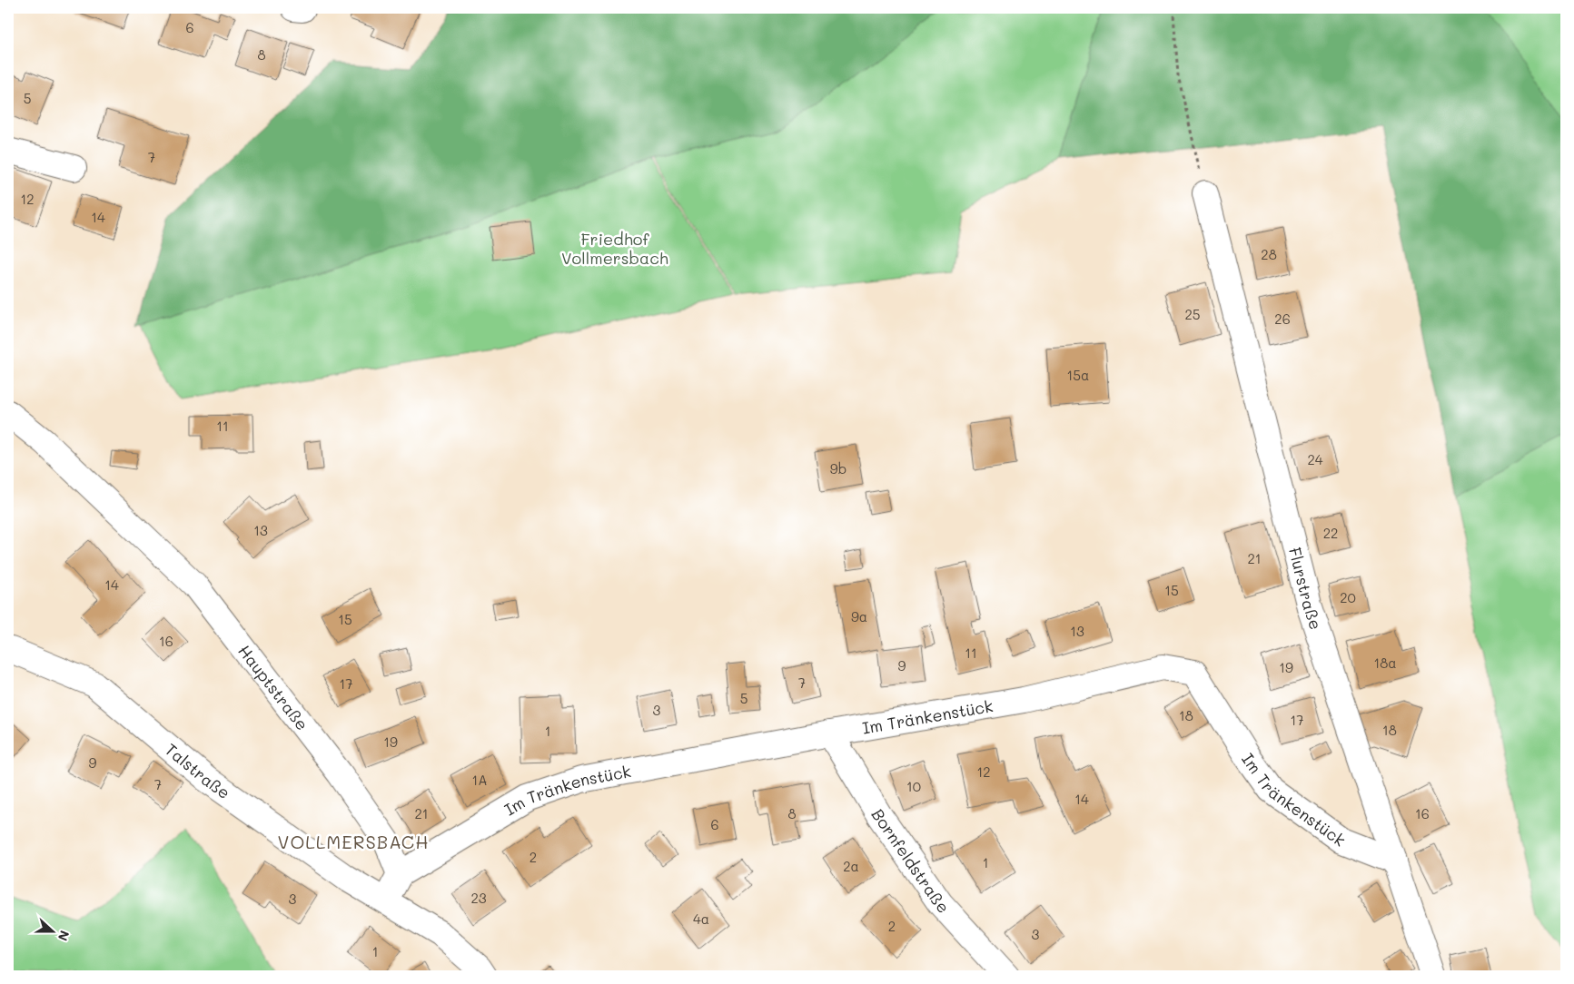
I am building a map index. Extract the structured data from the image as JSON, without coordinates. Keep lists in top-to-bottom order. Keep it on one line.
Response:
{"streets":{"street":["Flurstraße","Hauptstraße","Im Tränkenstück","Talstraße","Bornfeldstraße"]},"crossings":[["Flurstraße","Im Tränkenstück"],["Hauptstraße","Im Tränkenstück"],["Im Tränkenstück","Bornfeldstraße"]],"districts":["VOLLMERSBACH"],"parks":["Friedhof Vollmersbach"],"house_numbers":["6","8","5","7","12","14","28","25","26","15a","11","24","9b","13","22","21","14","15","20","9a","15","13","16","11","18a","9","19","7","17","5","3","18","17","18","1","19","9","12","1A","7","10","14","21","8","16","6","2","1","2a","23","3","4a","2","3","1"],"north":"right"}
